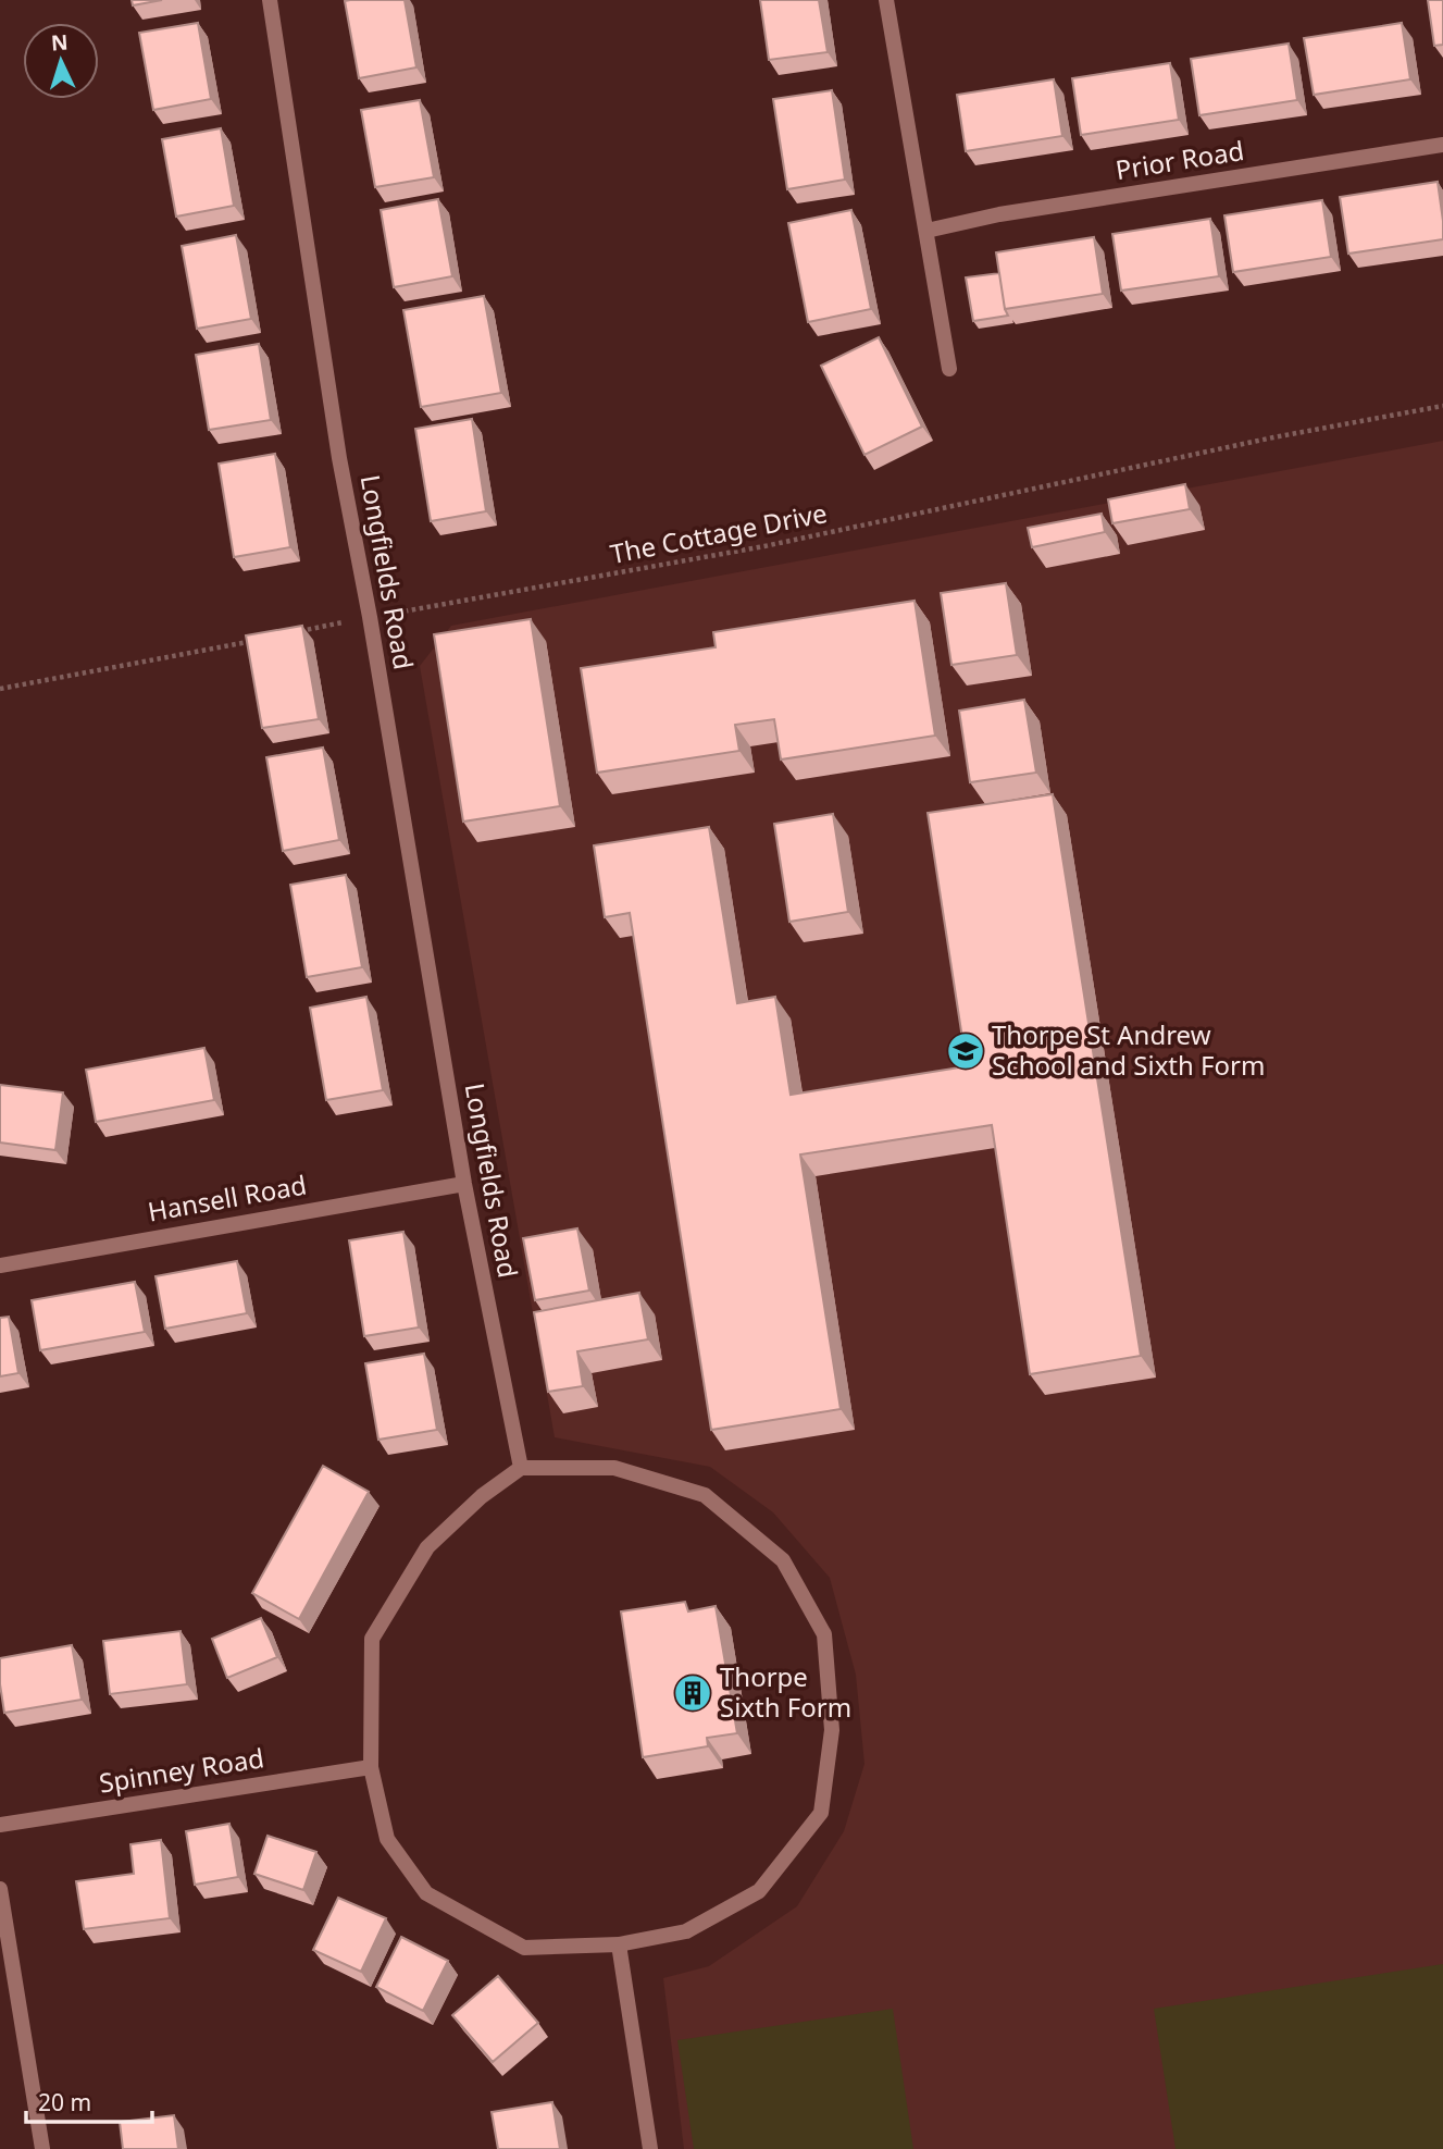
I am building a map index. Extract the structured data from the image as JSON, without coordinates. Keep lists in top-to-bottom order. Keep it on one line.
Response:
{"streets":{"street":["Prior Road","Longfields Road","Hansell Road","Spinney Road"],"path":["The Cottage Drive"]},"crossings":[["The Cottage Drive","Longfields Road"],["Longfields Road","Hansell Road"]],"places":{"school or university":["Thorpe St Andrew School and Sixth Form"],"building":["Thorpe Sixth Form"]},"scale_bar":"20 m","north":"top"}
